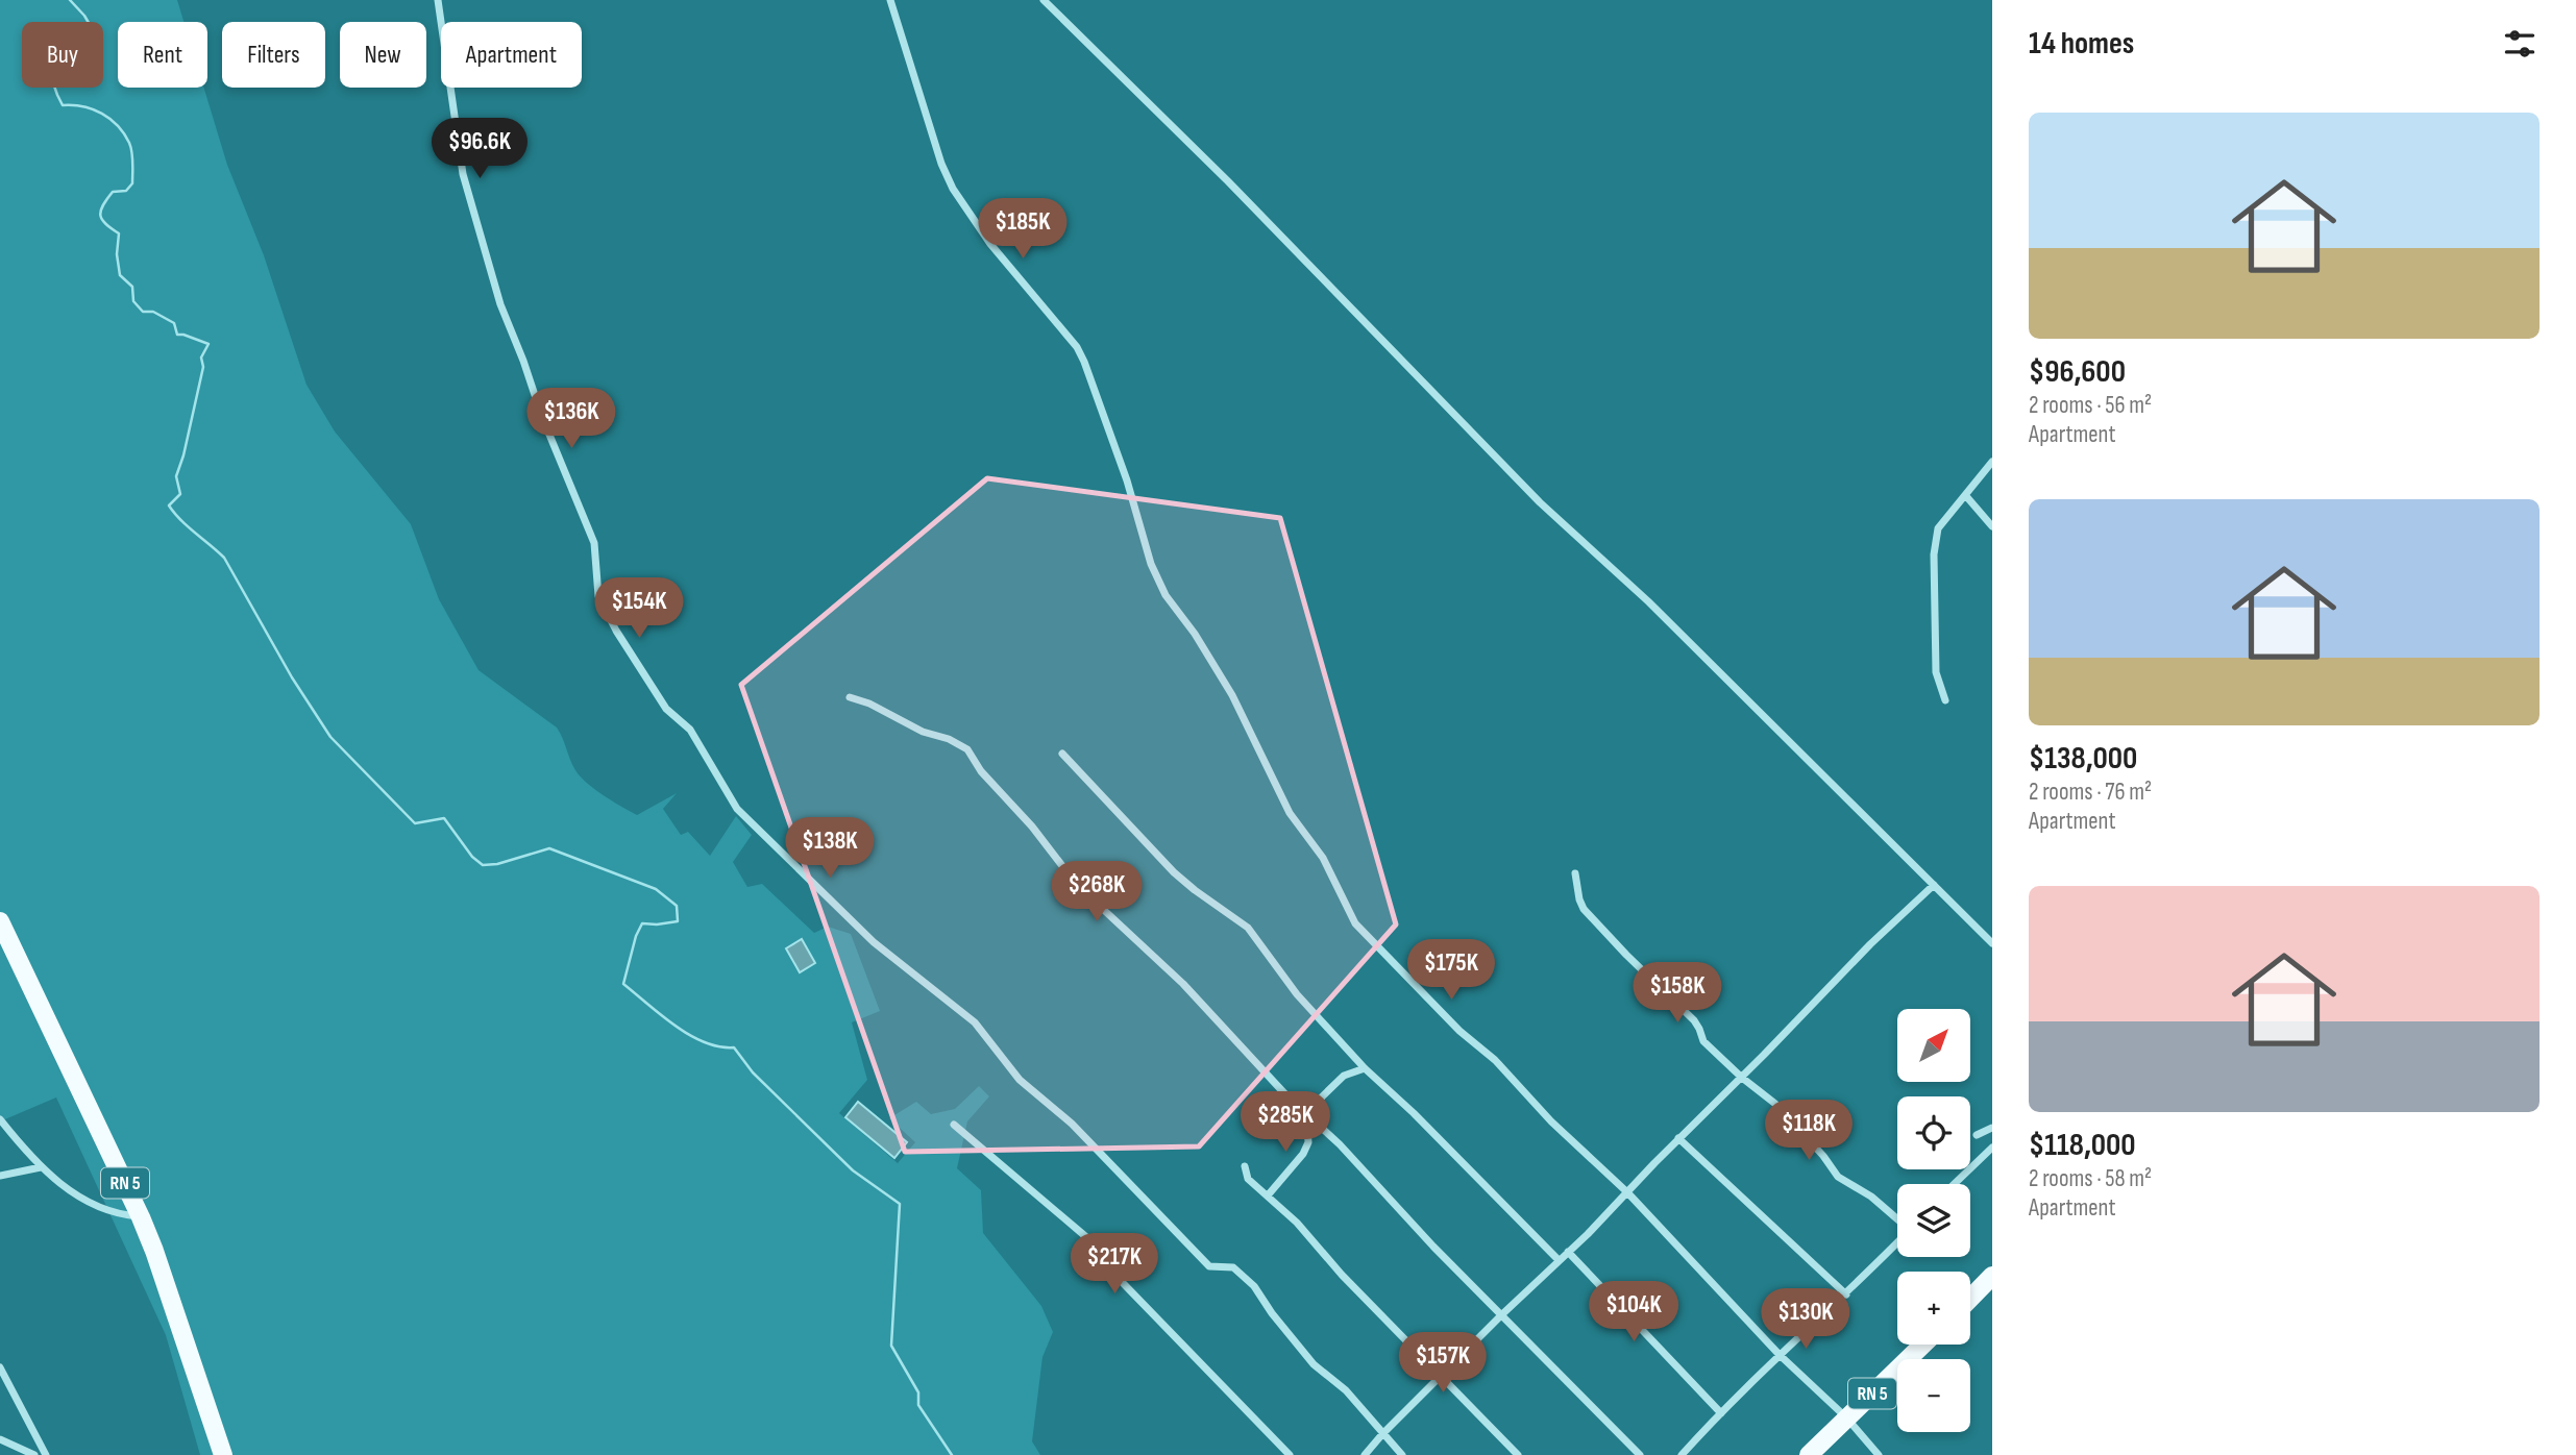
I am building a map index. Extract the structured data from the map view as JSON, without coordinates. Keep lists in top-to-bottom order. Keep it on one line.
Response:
{"streets":{"main road":["RN 5"]},"north":"top right","page":{"heading":"14 homes","chip":["Buy","Rent","Filters","New","Apartment"],"list":[{"name":"$96,600","note":"2 rooms · 56 m² · Apartment"},{"name":"$138,000","note":"2 rooms · 76 m² · Apartment"},{"name":"$118,000","note":"2 rooms · 58 m² · Apartment"}],"price":["$96.6K","$185K","$136K","$154K","$138K","$268K","$175K","$158K","$285K","$118K","$217K","$104K","$130K","$157K"],"map_buttons":["+","−"]}}
